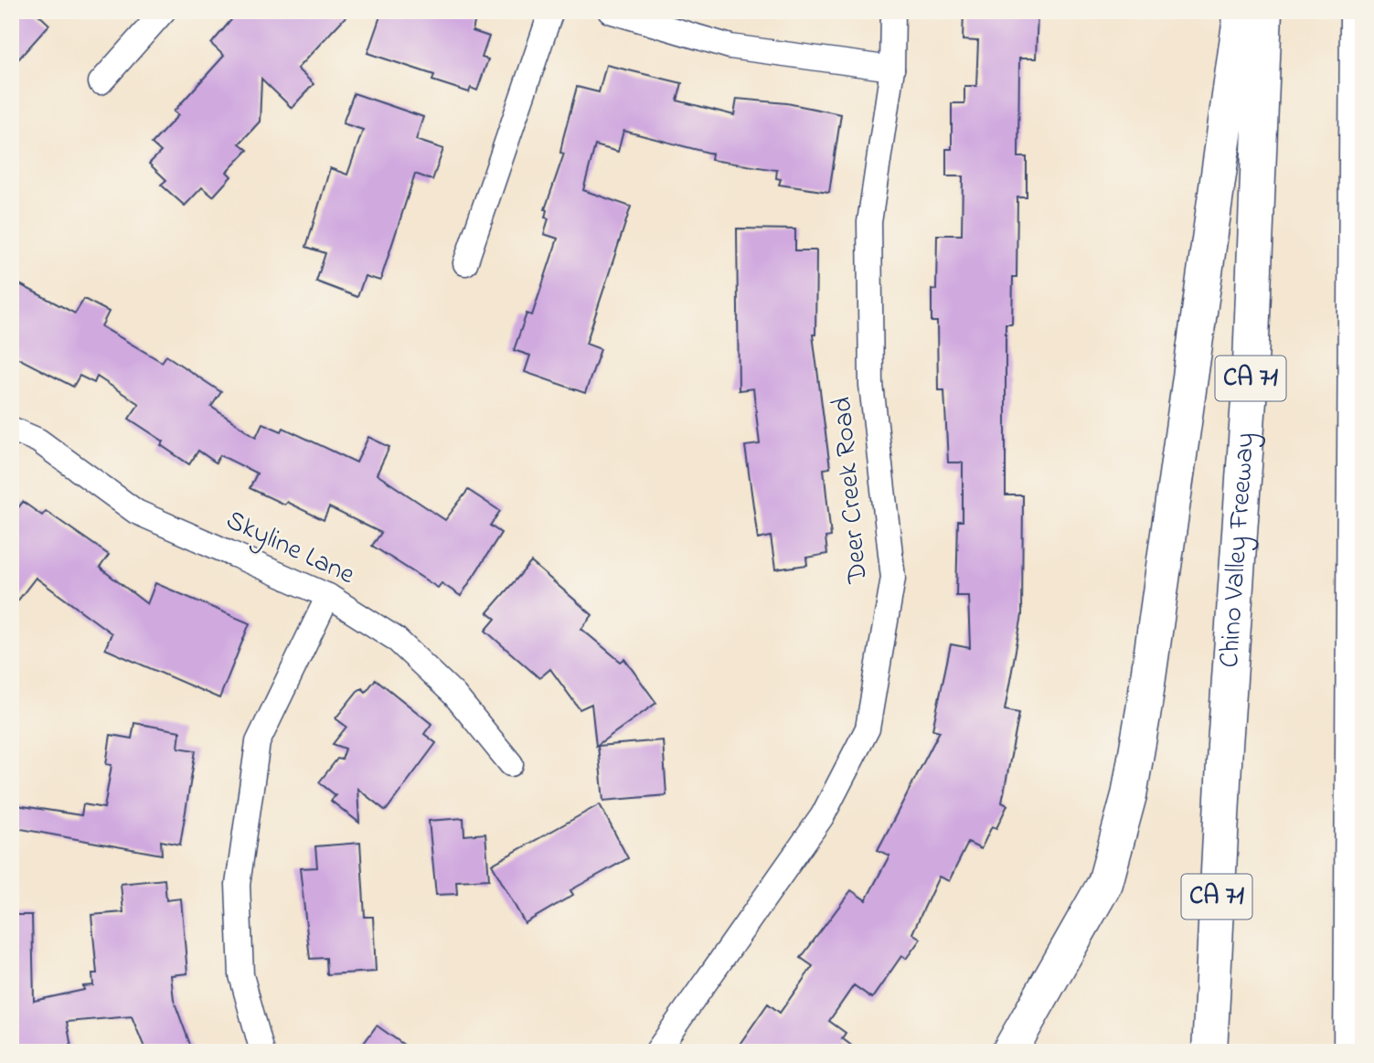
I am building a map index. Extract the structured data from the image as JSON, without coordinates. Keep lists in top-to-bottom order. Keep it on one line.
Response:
{"streets":{"highway":["CA 71","Chino Valley Freeway"],"street":["Deer Creek Road","Skyline Lane"]}}
